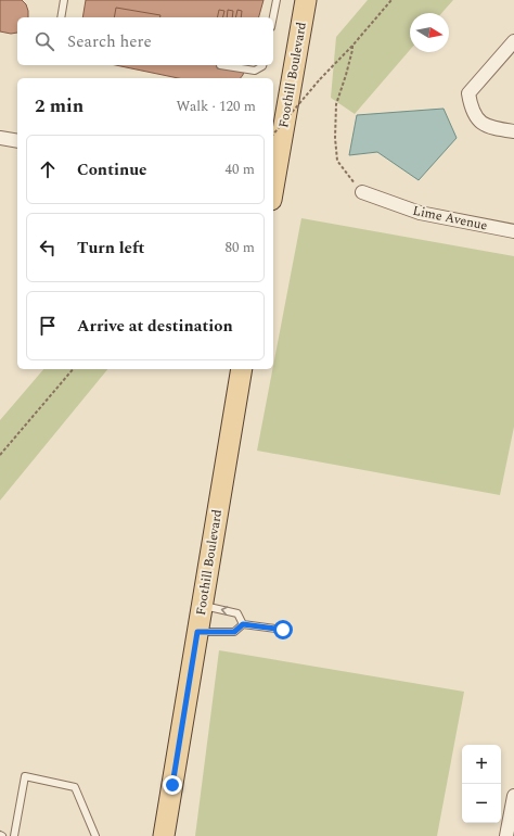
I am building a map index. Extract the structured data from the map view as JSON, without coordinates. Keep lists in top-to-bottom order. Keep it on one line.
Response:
{"streets":{"main road":["Foothill Boulevard"],"street":["Lime Avenue"]},"north":"right","page":{"search":"Search here","heading":["2 min","Walk · 120 m"],"list":[["Continue","40 m"],["Turn left","80 m"],"Arrive at destination"],"map_buttons":["+","−"]}}
